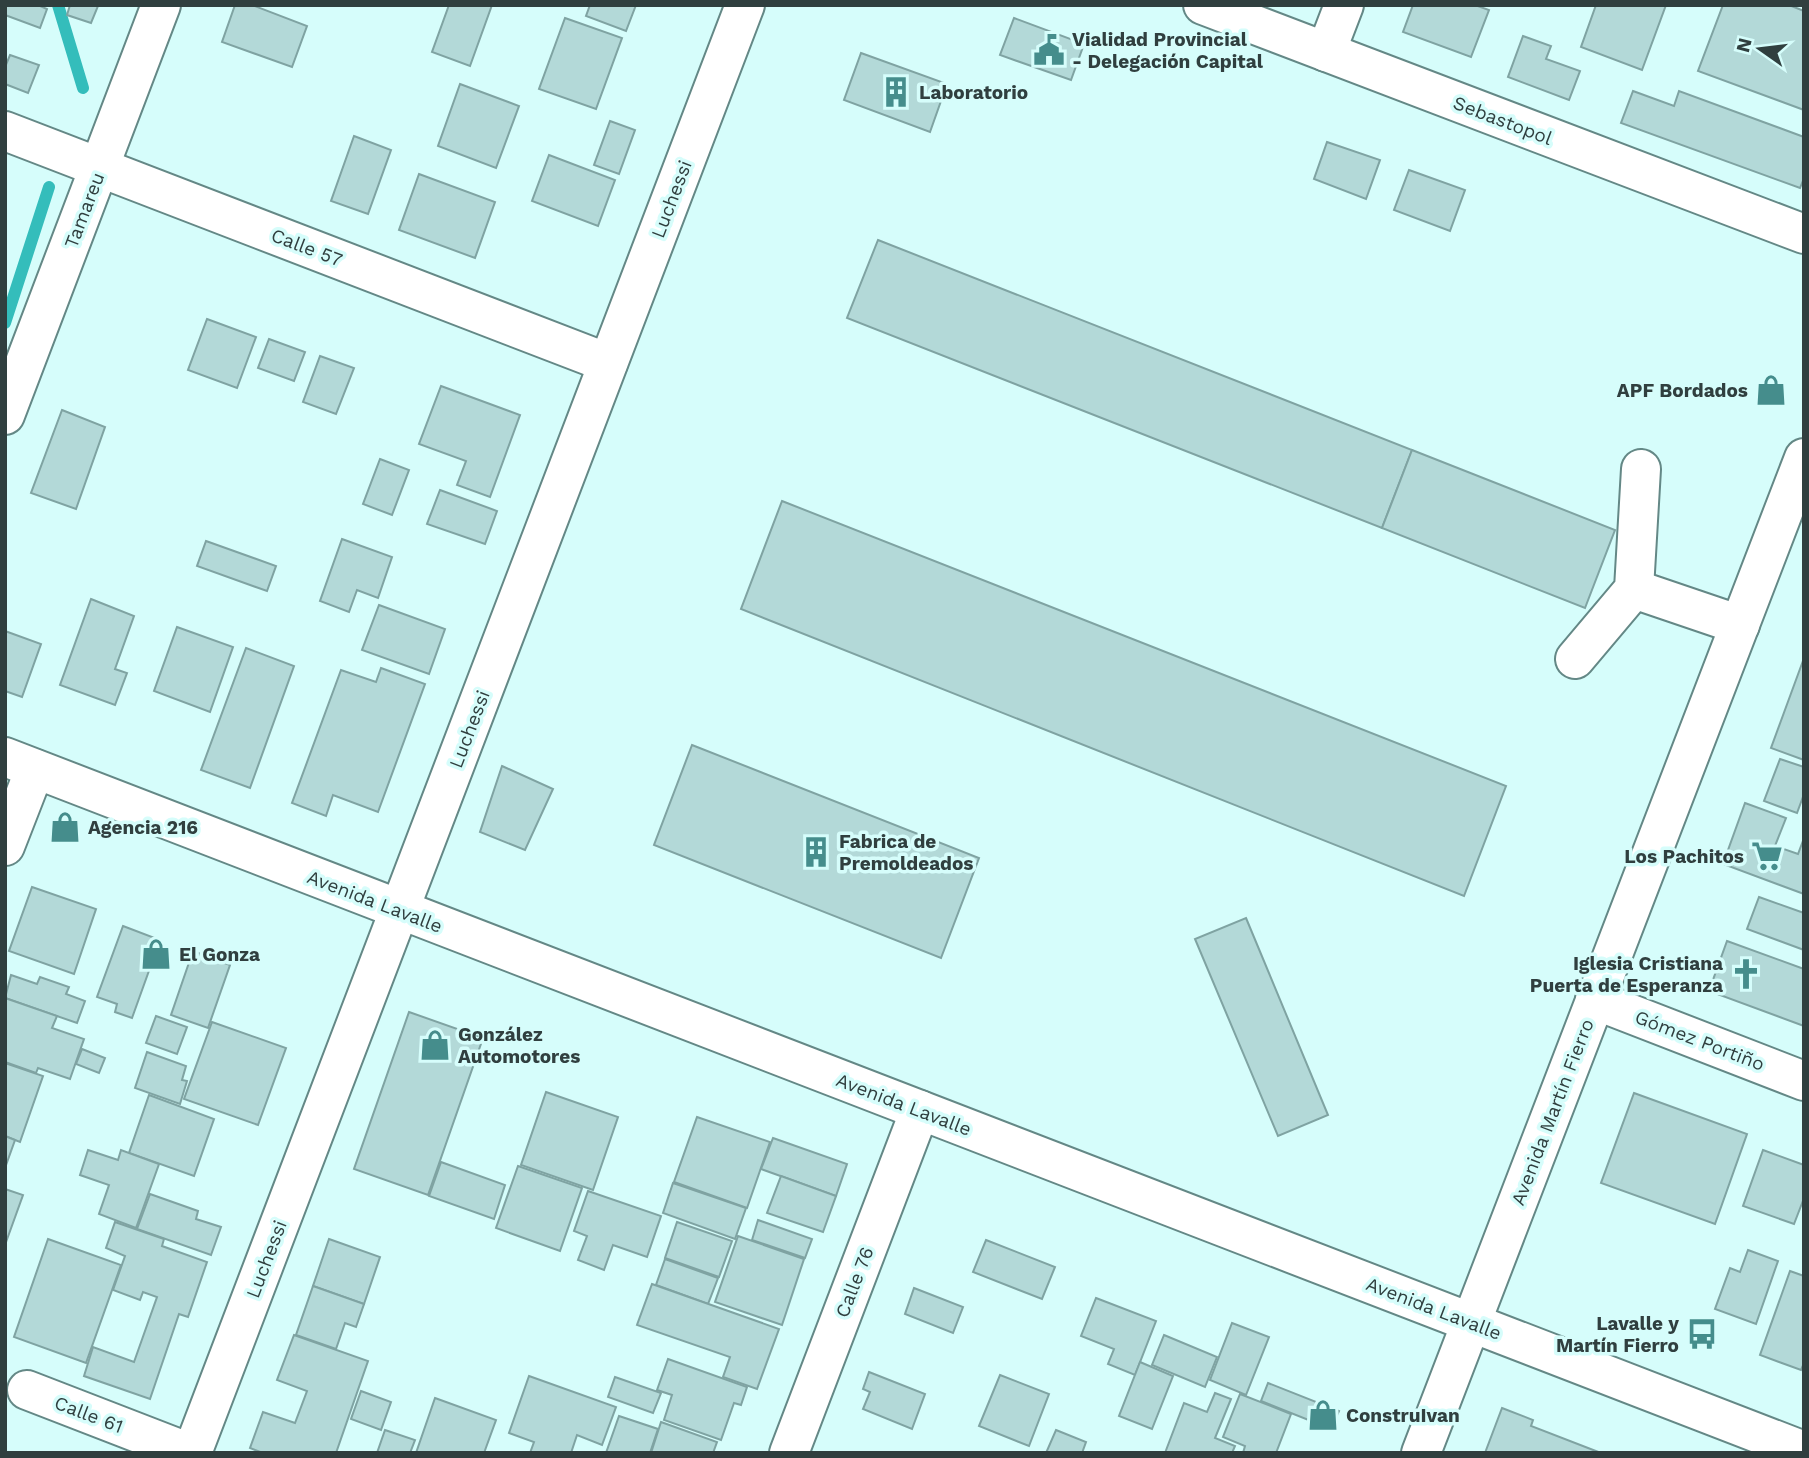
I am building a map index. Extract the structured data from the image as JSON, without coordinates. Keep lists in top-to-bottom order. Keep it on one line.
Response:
{"streets":{"street":["Sebastopol","Luchessi","Tamareu","Calle 57","Avenida Lavalle","Gómez Portiño","Avenida Martín Fierro","Calle 76","Calle 61"]},"crossings":[["Luchessi","Calle 57"],["Luchessi","Avenida Lavalle"],["Luchessi","Calle 61"],["Tamareu","Calle 57"],["Avenida Lavalle","Avenida Martín Fierro"],["Avenida Lavalle","Calle 76"],["Gómez Portiño","Avenida Martín Fierro"]],"places":{"public building":["Vialidad Provincial - Delegación Capital"],"building":["Laboratorio","Fabrica de Premoldeados"],"shop":["APF Bordados","Agencia 216","El Gonza","González Automotores","ConstruIvan"],"supermarket":["Los Pachitos"],"church":["Iglesia Cristiana Puerta de Esperanza"],"bus stop":["Lavalle y Martín Fierro"]},"north":"left"}
